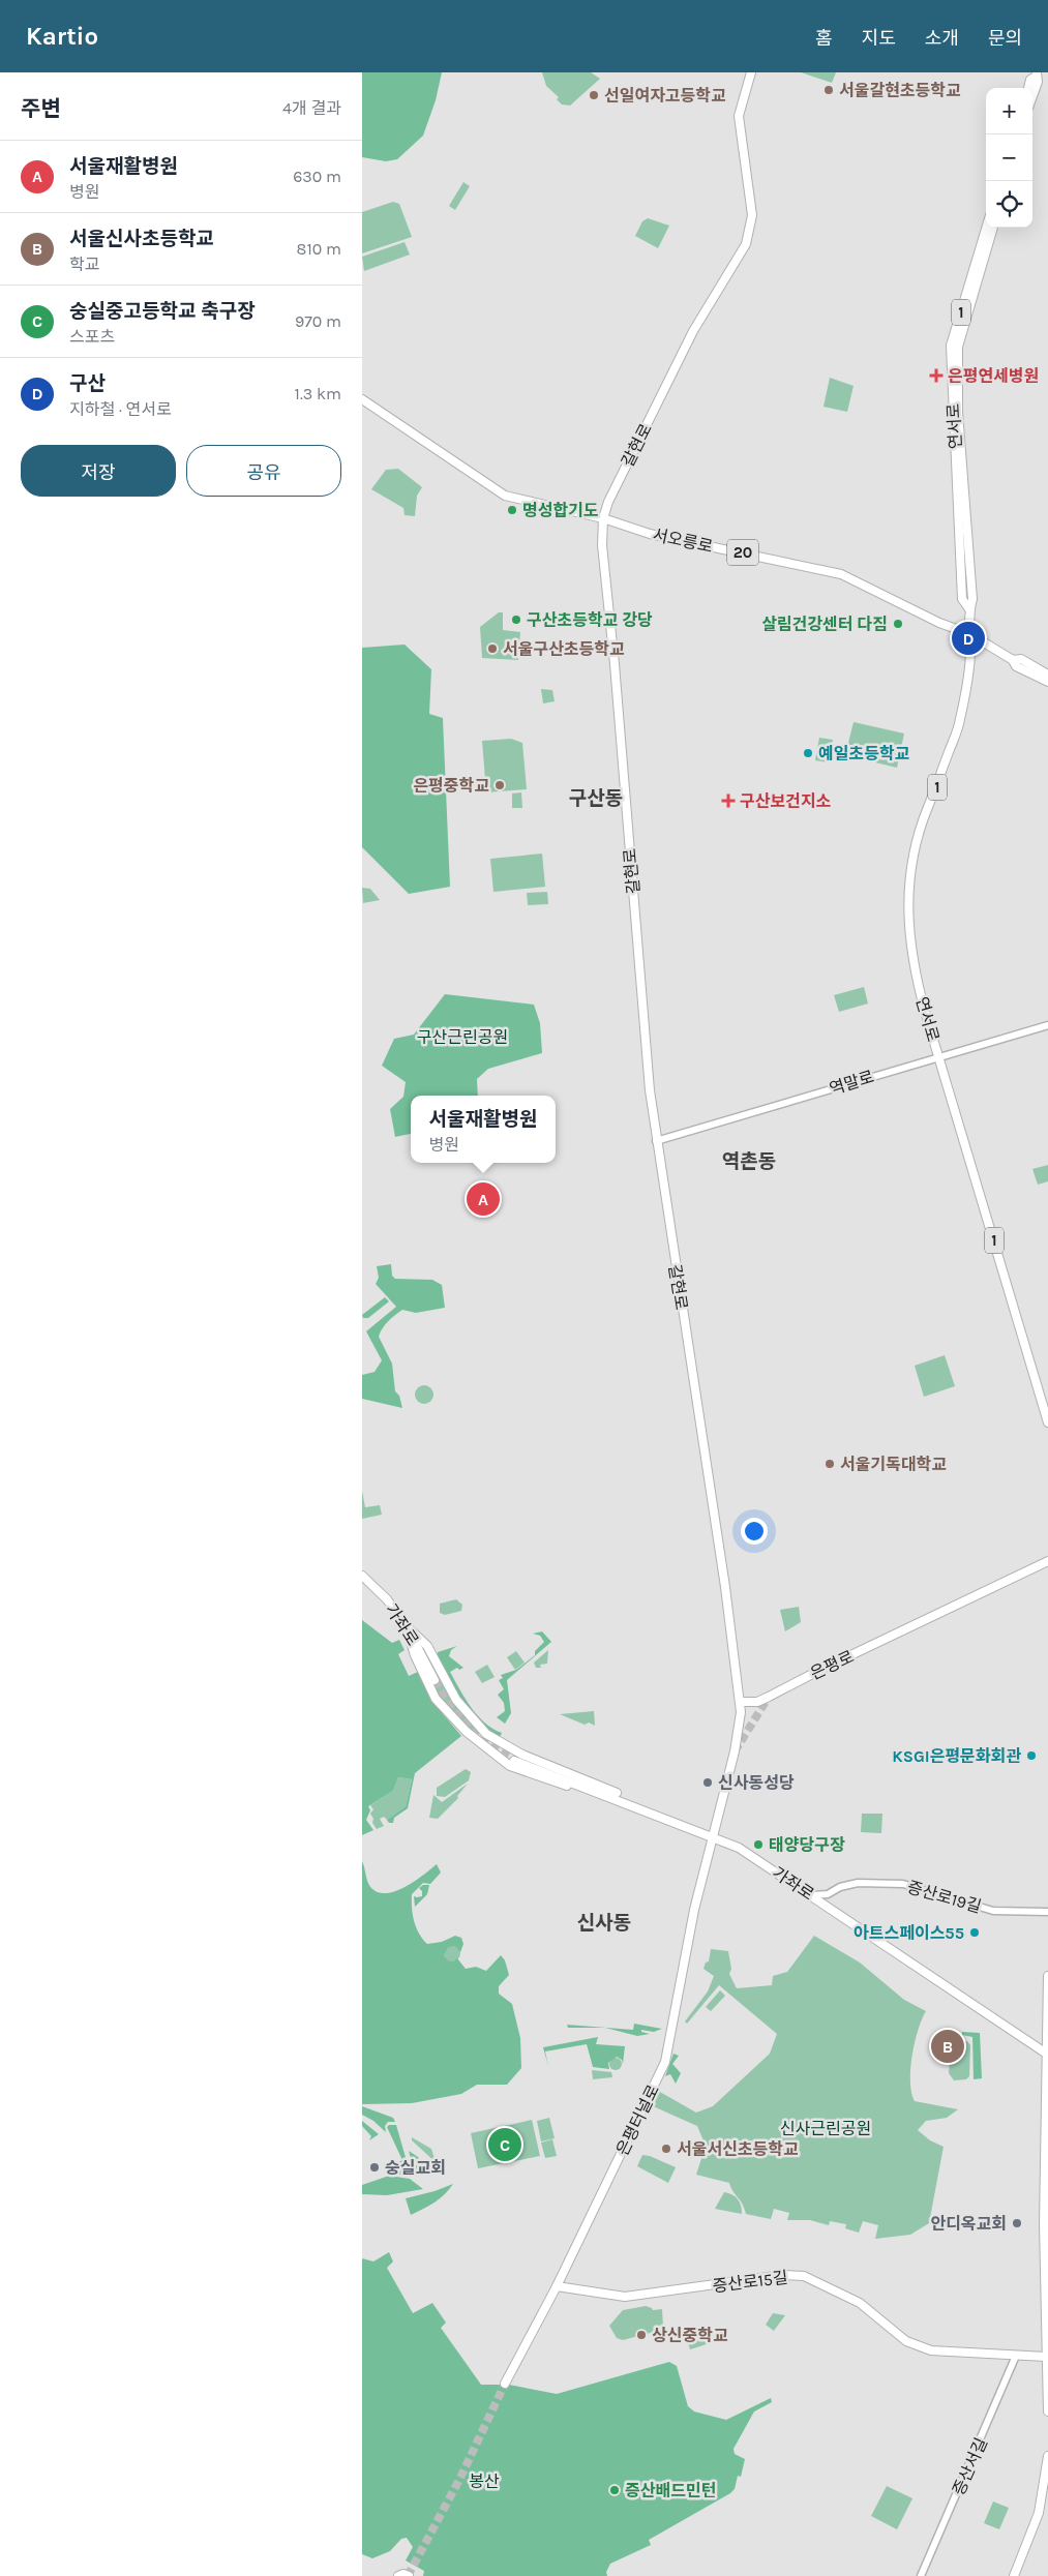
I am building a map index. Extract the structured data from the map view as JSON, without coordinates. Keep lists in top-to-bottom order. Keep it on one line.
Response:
{"streets":{"main road":["1","연서로","갈현로","서오릉로","20","가좌로","은평로","은평터널로","증산로15길"],"street":["역말로","증산로19길","증산서길"]},"crossings":[["연서로","서오릉로"],["연서로","역말로"],["갈현로","서오릉로"],["갈현로","역말로"],["갈현로","은평로"],["가좌로","증산로19길"],["가좌로","은평터널로"],["은평터널로","증산로15길"],["증산로15길","증산서길"]],"districts":["구산동","역촌동","신사동"],"parks":["구산근린공원","신사근린공원","봉산"],"places":{"other":["서울갈현초등학교","선일여자고등학교","명성합기도","구산초등학교 강당","살림건강센터 다짐","서울구산초등학교","예일초등학교","은평중학교","서울기독대학교","KSGI은평문화회관","신사동성당","태양당구장","아트스페이스55","서울서신초등학교","숭실교회","안디옥교회","상신중학교","증산배드민턴"],"health":["은평연세병원","구산보건지소"]},"page":{"header":"Kartio","nav":["홈","지도","소개","문의"],"heading":["주변","4개 결과"],"map_buttons":["+","−"],"list":[{"mark":"A","name":"서울재활병원","note":"병원","value":"630 m"},{"mark":"B","name":"서울신사초등학교","note":"학교","value":"810 m"},{"mark":"C","name":"숭실중고등학교 축구장","note":"스포츠","value":"970 m"},{"mark":"D","name":"구산","note":"지하철 · 연서로","value":"1.3 km"}],"buttons":["저장","공유"],"pins":["D","A","B","C"],"popup":["서울재활병원","병원"]}}
